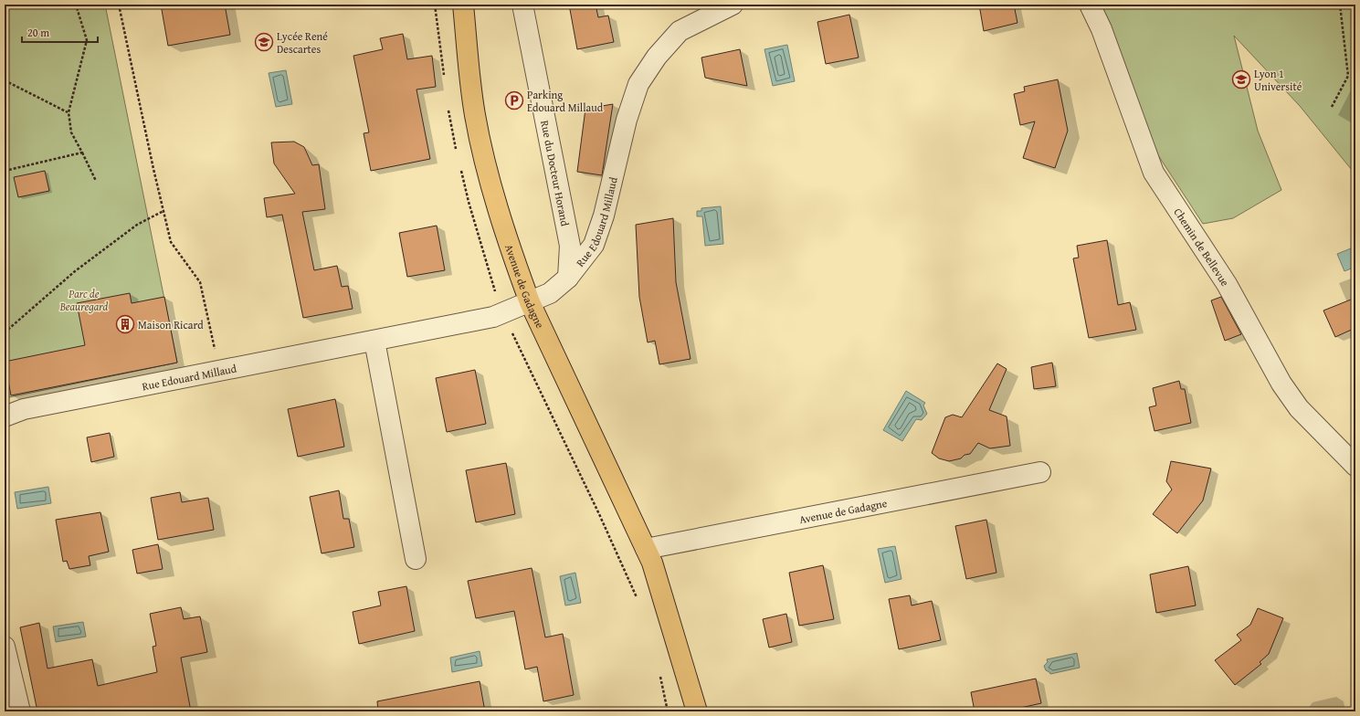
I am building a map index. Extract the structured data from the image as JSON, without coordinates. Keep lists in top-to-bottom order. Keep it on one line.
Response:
{"streets":{"main road":["Avenue de Gadagne"],"street":["Rue du Docteur Horand","Rue Edouard Millaud","Chemin de Bellevue"]},"crossings":[["Rue du Docteur Horand","Rue Edouard Millaud"],["Rue Edouard Millaud","Avenue de Gadagne"]],"parks":["Parc de Beauregard"],"places":{"school or university":["Lycée René Descartes","Lyon 1 Université"],"parking":["Parking Edouard Millaud"],"building":["Maison Ricard"]},"scale_bar":"20 m"}
